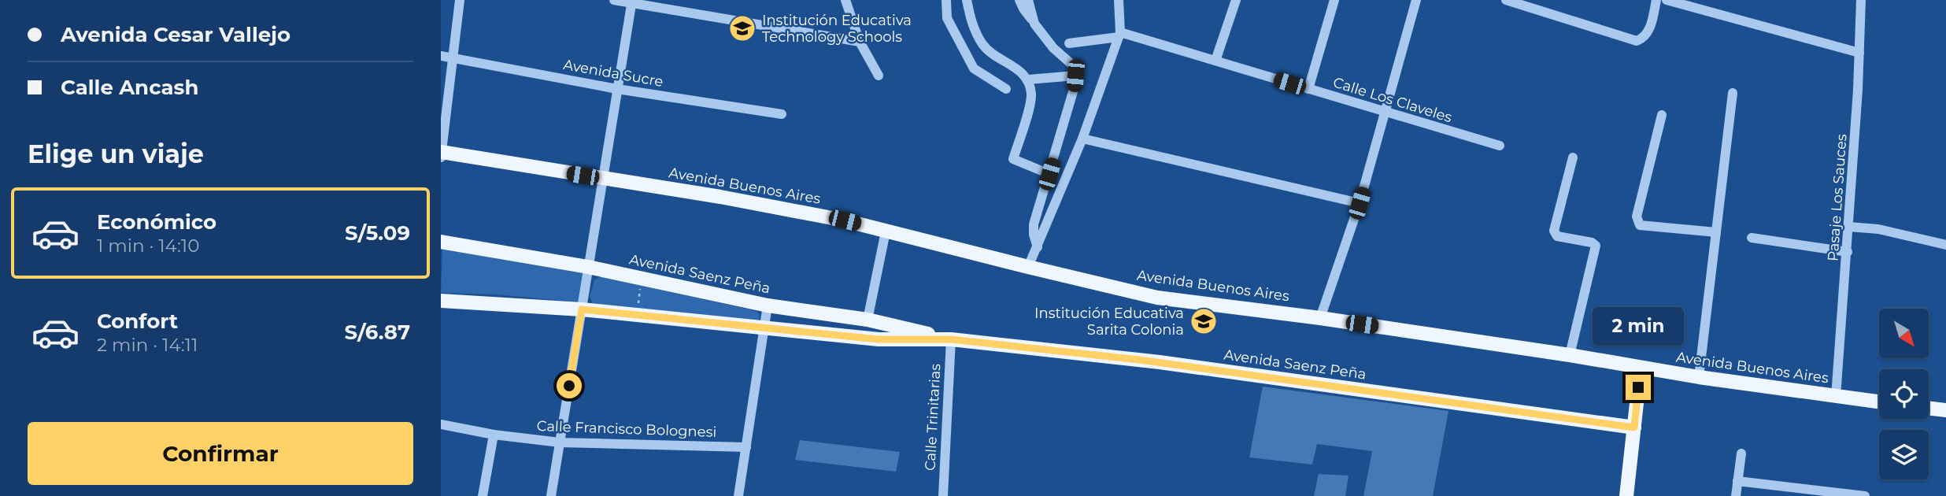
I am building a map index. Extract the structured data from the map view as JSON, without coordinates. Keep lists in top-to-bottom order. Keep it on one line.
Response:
{"streets":{"main road":["Avenida Buenos Aires","Avenida Saenz Peña"],"street":["Avenida Sucre","Calle Los Claveles","Pasaje Los Sauces","Calle Trinitarias","Calle Francisco Bolognesi"]},"crossings":[["Avenida Buenos Aires","Pasaje Los Sauces"],["Avenida Saenz Peña","Calle Trinitarias"]],"places":{"school or university":["Institución Educativa Technology Schools","Institución Educativa Sarita Colonia"]},"north":"bottom right","page":{"banner":["Avenida Cesar Vallejo","Calle Ancash"],"heading":"Elige un viaje","list":[{"name":"Económico","note":"1 min · 14:10","value":"S/5.09"},{"name":"Confort","note":"2 min · 14:11","value":"S/6.87"}],"bubble":"2 min","buttons":"Confirmar"}}
